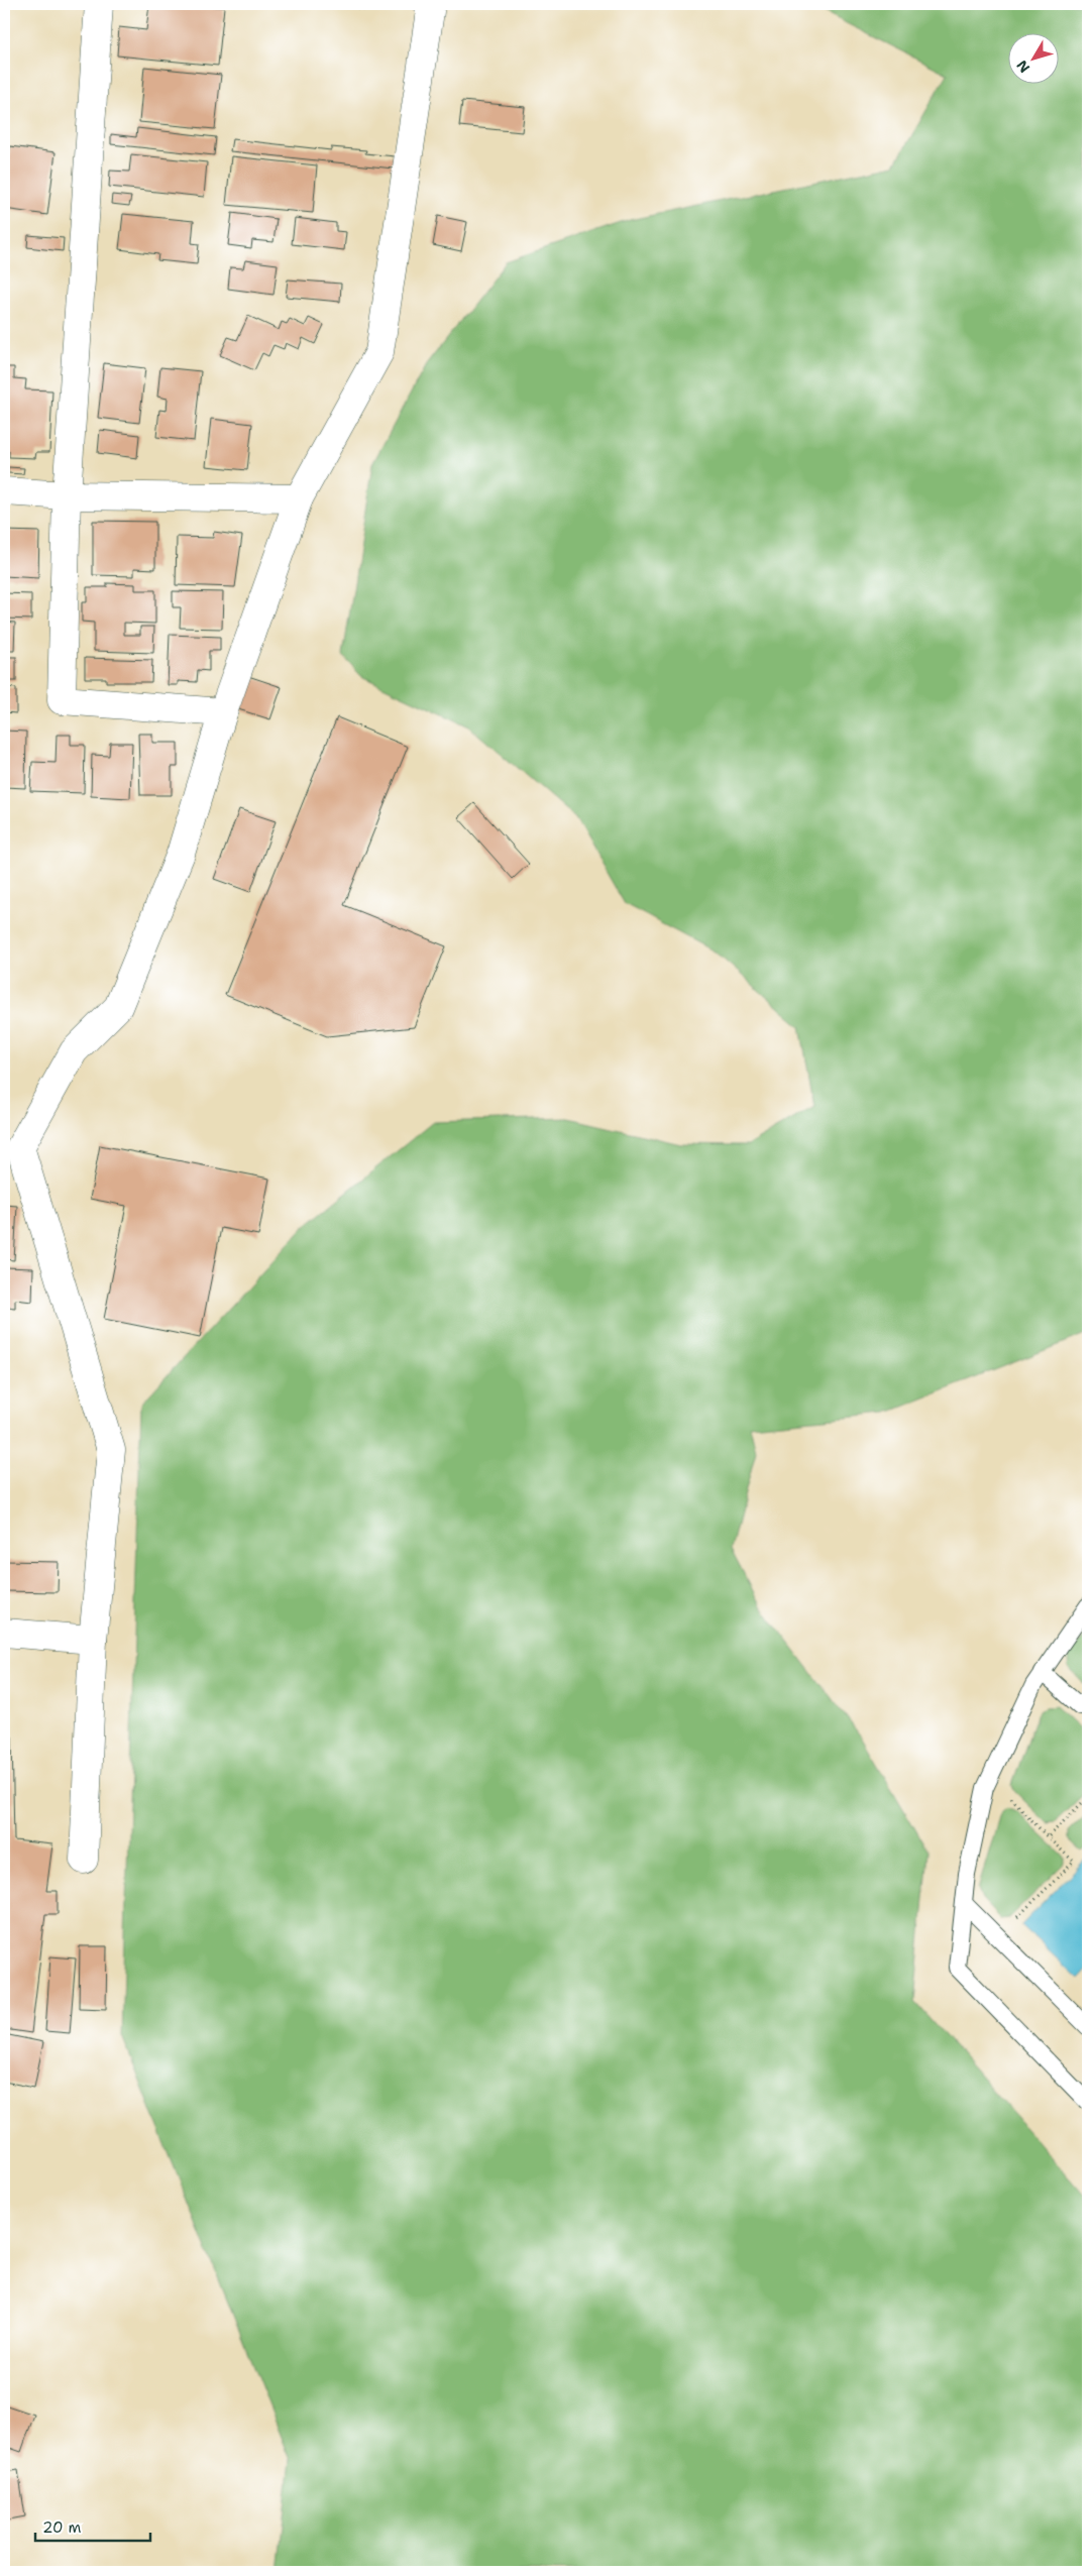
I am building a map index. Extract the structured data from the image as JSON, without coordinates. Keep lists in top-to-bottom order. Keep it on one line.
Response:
{"scale_bar":"20 m","north":"bottom left"}
